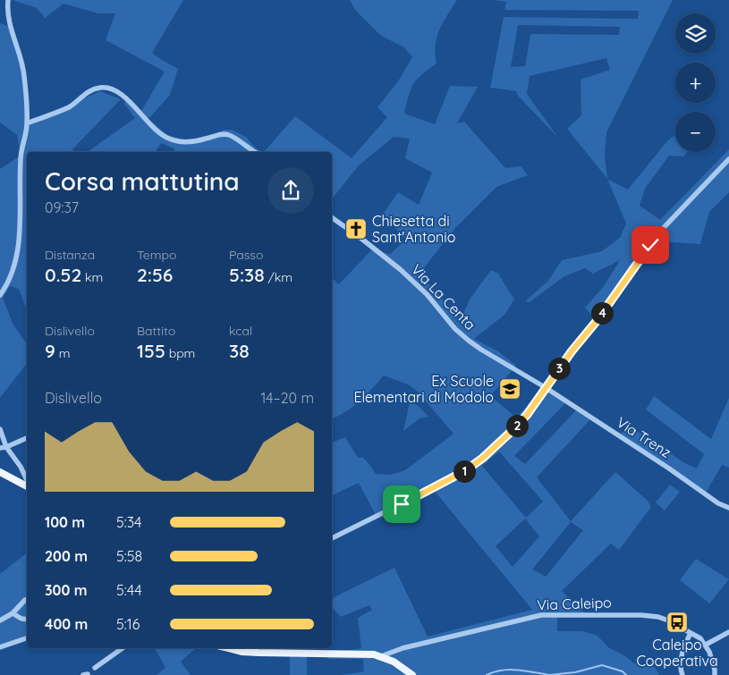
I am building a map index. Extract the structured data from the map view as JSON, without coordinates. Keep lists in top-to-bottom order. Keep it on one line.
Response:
{"streets":{"street":["Via La Centa","Via Trenz","Via Caleipo"]},"crossings":[["Via La Centa","Via Trenz"]],"places":{"church":["Chiesetta di Sant'Antonio"],"school or university":["Ex Scuole Elementari di Modolo"],"bus stop":["Caleipo Cooperativa"]},"page":{"map_buttons":["+","−"],"heading":["Corsa mattutina","09:37"],"stats":[["Distanza","0.52 km"],["Tempo","2:56"],["Passo","5:38 /km"],["Dislivello","9 m"],["Battito","155 bpm"],["kcal","38"]],"pins":["4","3","2","1"],"chart":["Dislivello","14–20 m"],"list":[{"name":"100 m","note":"5:34"},{"name":"200 m","note":"5:58"},{"name":"300 m","note":"5:44"},{"name":"400 m","note":"5:16"}]}}
